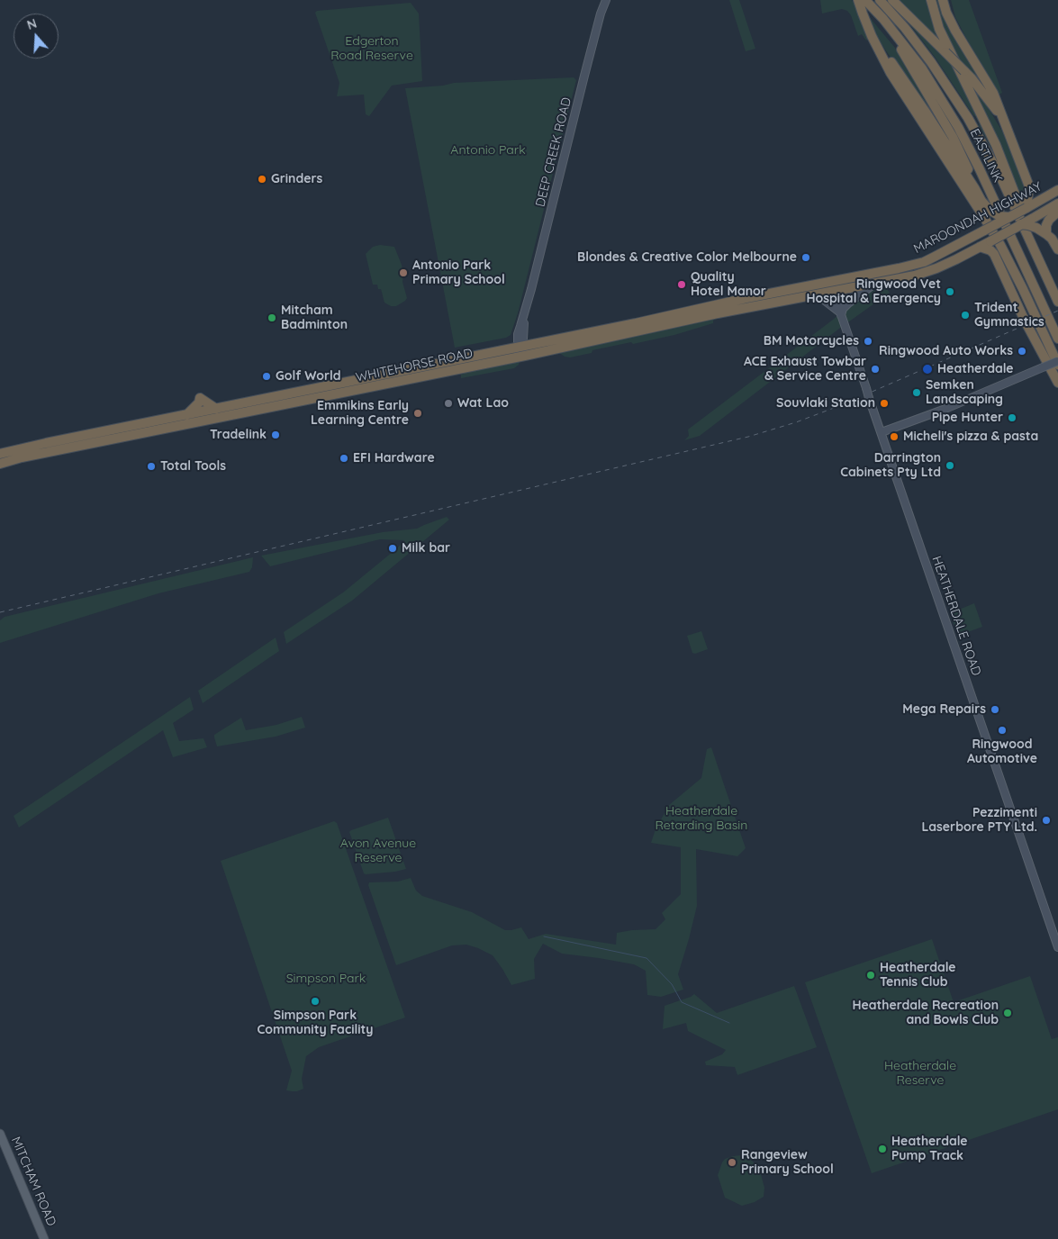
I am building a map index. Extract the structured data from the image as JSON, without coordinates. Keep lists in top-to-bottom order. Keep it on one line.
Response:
{"streets":{"highway":["EASTLINK","MAROONDAH HIGHWAY","WHITEHORSE ROAD"],"main road":["DEEP CREEK ROAD","HEATHERDALE ROAD","MITCHAM ROAD"]},"crossings":[["DEEP CREEK ROAD","WHITEHORSE ROAD"],["MAROONDAH HIGHWAY","WHITEHORSE ROAD"],["MAROONDAH HIGHWAY","HEATHERDALE ROAD"],["WHITEHORSE ROAD","HEATHERDALE ROAD"]],"parks":["Edgerton Road Reserve","Antonio Park","Heatherdale Retarding Basin","Avon Avenue Reserve","Simpson Park","Heatherdale Reserve"],"places":["Grinders","Blondes & Creative Color Melbourne","Antonio Park Primary School","Quality Hotel Manor","Ringwood Vet Hospital & Emergency","Trident Gymnastics","Mitcham Badminton","BM Motorcycles","Ringwood Auto Works","ACE Exhaust Towbar & Service Centre","Heatherdale","Golf World","Semken Landscaping","Wat Lao","Souvlaki Station","Emmikins Early Learning Centre","Pipe Hunter","Tradelink","Micheli's pizza & pasta","EFI Hardware","Darrington Cabinets Pty Ltd","Total Tools","Milk bar","Mega Repairs","Ringwood Automotive","Pezzimenti Laserbore PTY Ltd.","Heatherdale Tennis Club","Simpson Park Community Facility","Heatherdale Recreation and Bowls Club","Heatherdale Pump Track","Rangeview Primary School"],"north":"top"}
